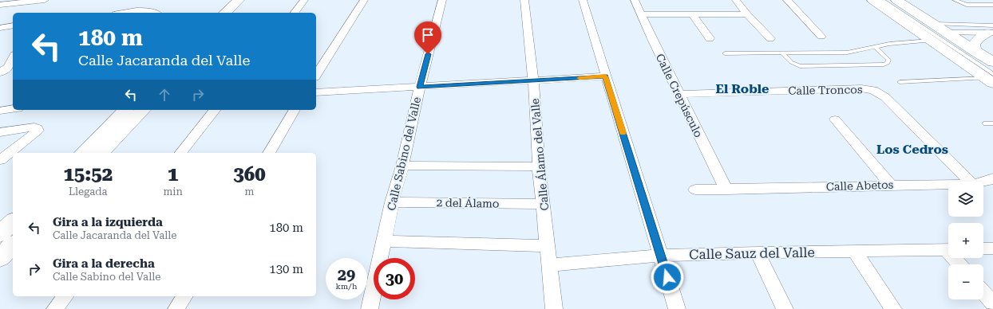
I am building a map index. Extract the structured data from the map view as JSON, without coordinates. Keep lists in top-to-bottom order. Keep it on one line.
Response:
{"streets":{"street":["Calle Troncos","Calle Crepúsculo","Calle Sabino del Valle","Calle Álamo del Valle","Calle Abetos","2 del Álamo","Calle Sauz del Valle"]},"crossings":[["Calle Troncos","Calle Crepúsculo"],["Calle Crepúsculo","Calle Abetos"],["Calle Sabino del Valle","2 del Álamo"],["Calle Álamo del Valle","2 del Álamo"],["Calle Álamo del Valle","Calle Sauz del Valle"]],"districts":["El Roble","Los Cedros"],"page":{"turn":["180 m","Calle Jacaranda del Valle"],"eta":["15:52","Llegada","1","min","360","m"],"map_buttons":["+","−"],"list":[{"name":"Gira a la izquierda","note":"Calle Jacaranda del Valle","value":"180 m"},{"name":"Gira a la derecha","note":"Calle Sabino del Valle","value":"130 m"}],"speed":"29 km/h","limit":"30"}}
